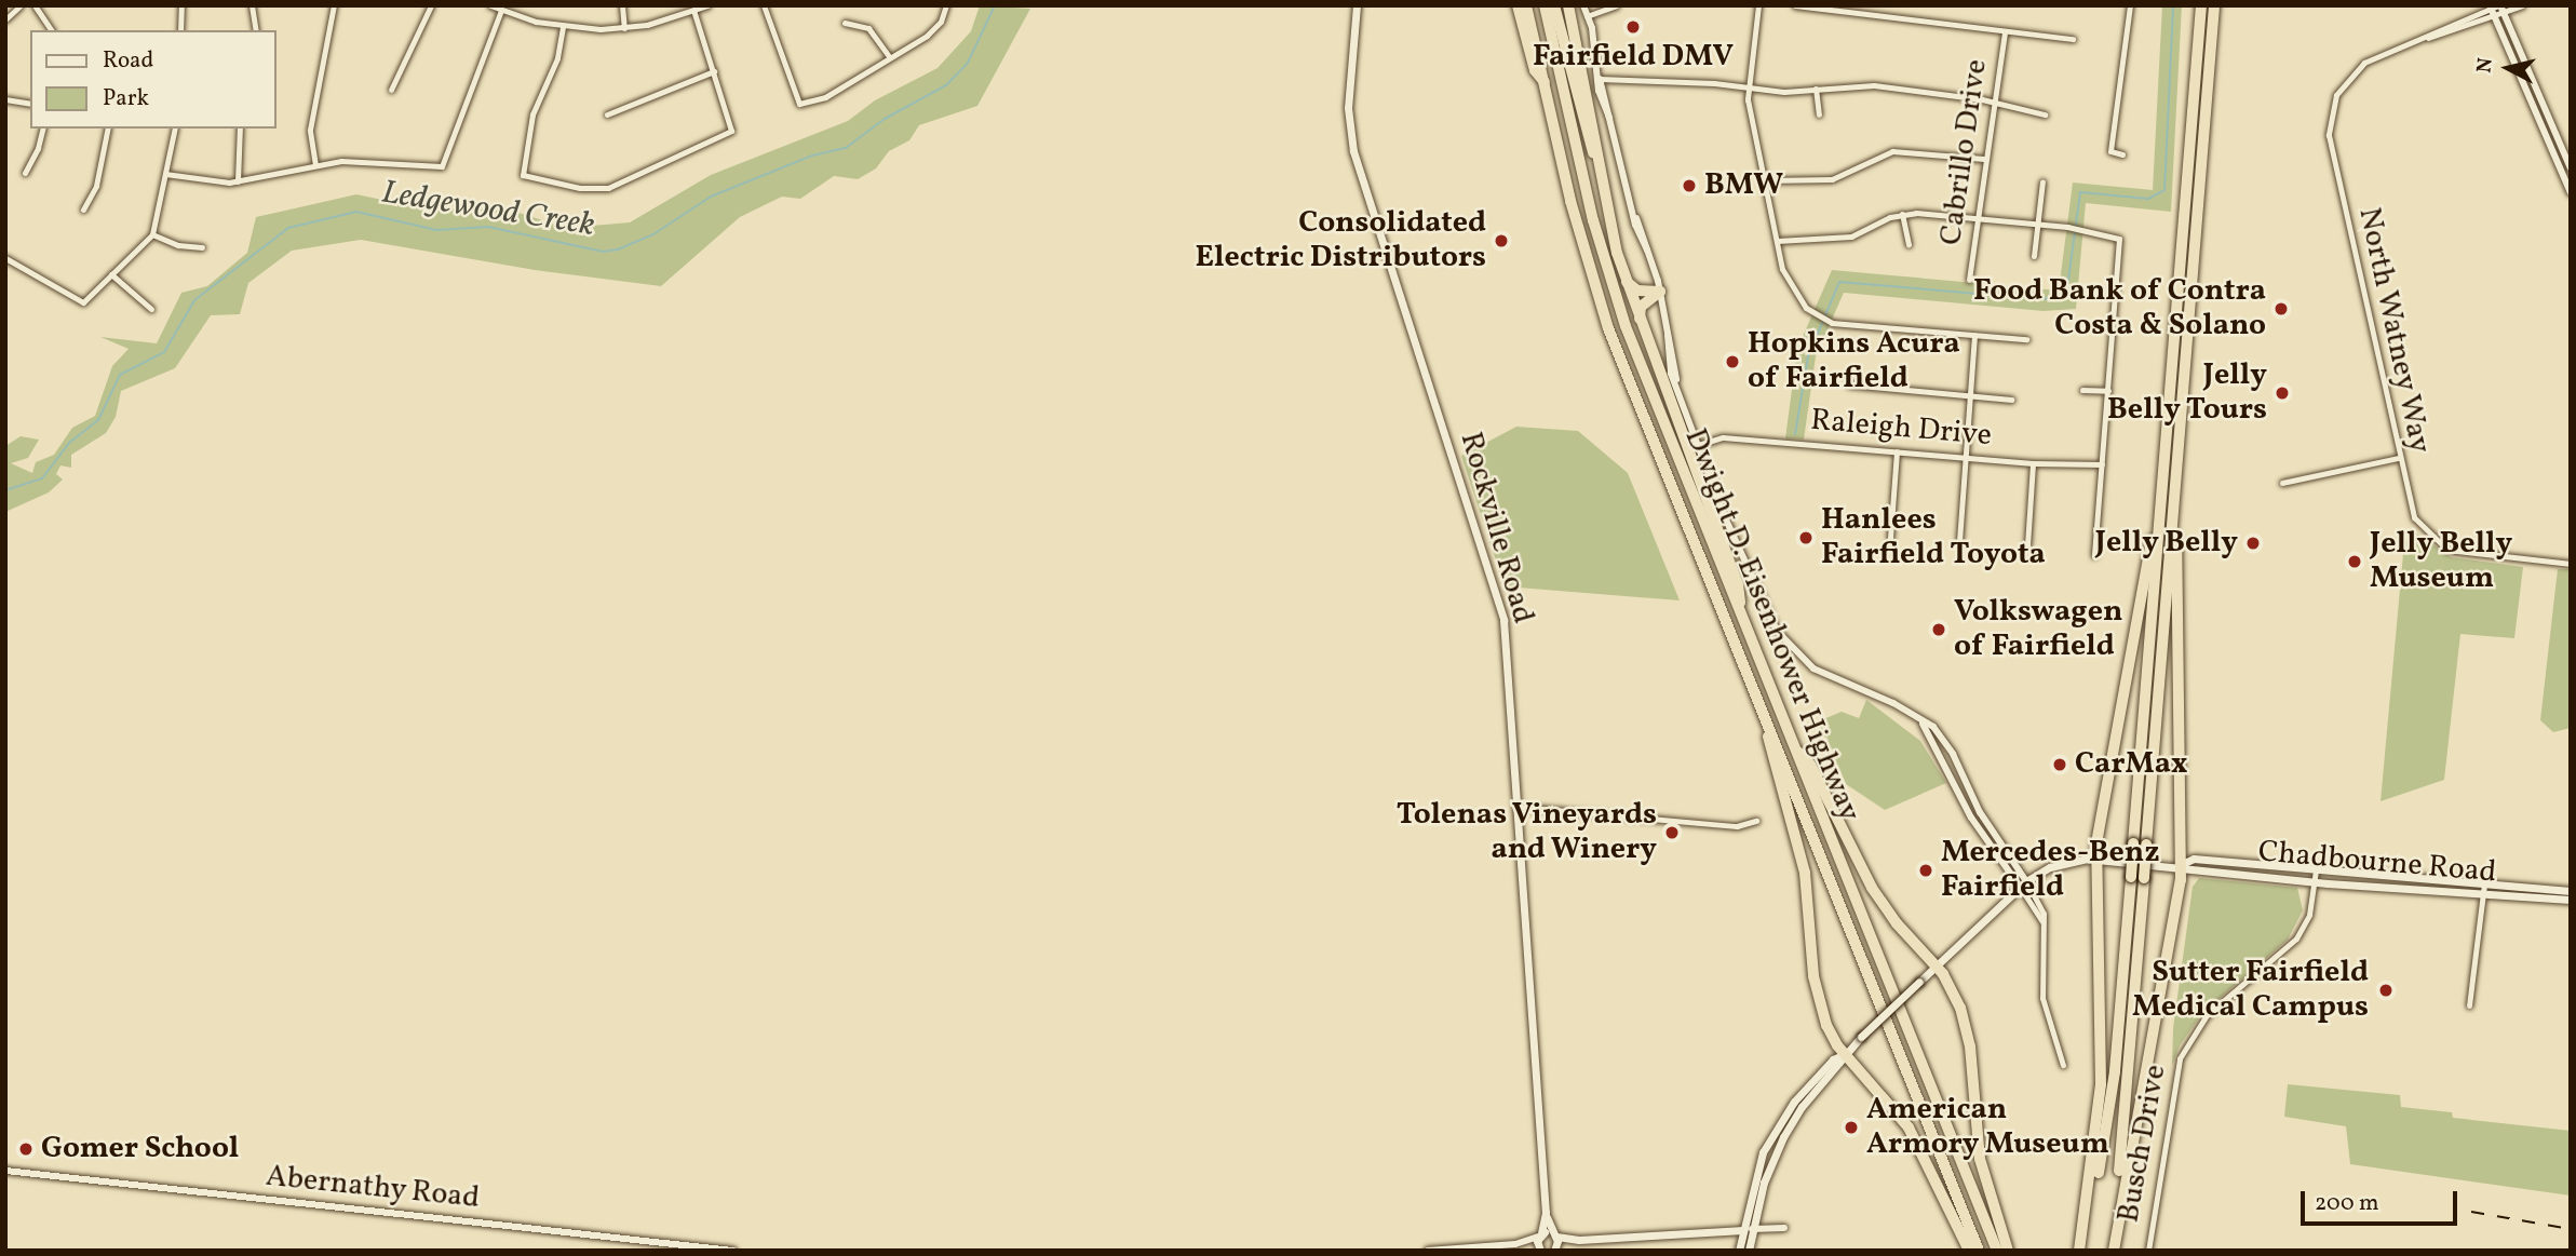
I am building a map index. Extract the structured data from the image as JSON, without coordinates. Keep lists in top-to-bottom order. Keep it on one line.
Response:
{"streets":{"highway":["Dwight D. Eisenhower Highway"],"main road":["Rockville Road","Chadbourne Road"],"street":["Cabrillo Drive","North Watney Way","Raleigh Drive","Busch Drive","Abernathy Road"]},"crossings":[["Chadbourne Road","Busch Drive"]],"water":["Ledgewood Creek"],"places":["Fairfield DMV","BMW","Consolidated Electric Distributors","Food Bank of Contra Costa & Solano","Hopkins Acura of Fairfield","Jelly Belly Tours","Hanlees Fairfield Toyota","Jelly Belly","Jelly Belly Museum","Volkswagen of Fairfield","CarMax","Tolenas Vineyards and Winery","Mercedes-Benz Fairfield","Sutter Fairfield Medical Campus","American Armory Museum","Gomer School"],"legend":["Road","Park"],"scale_bar":"200 m","north":"left"}
